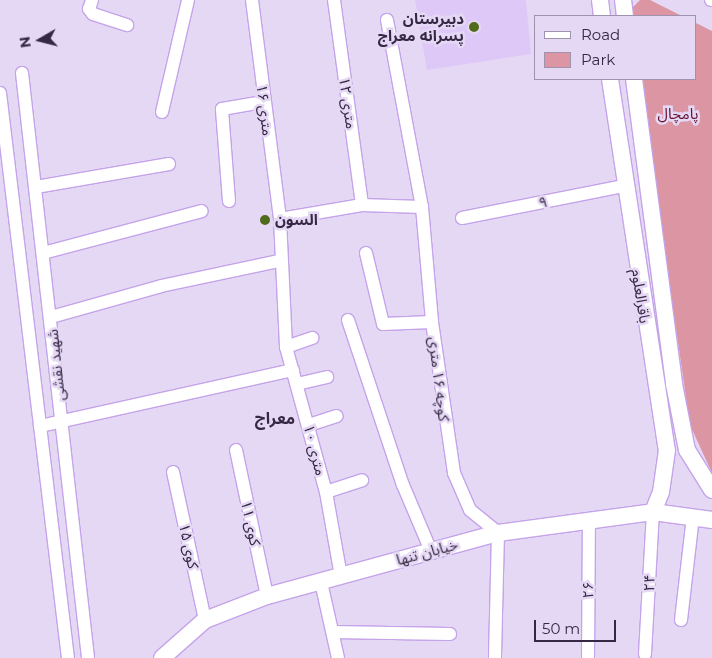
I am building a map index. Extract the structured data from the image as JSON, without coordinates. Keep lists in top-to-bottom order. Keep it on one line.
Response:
{"streets":{"main road":["باقرالعلوم","خیابان تنها"],"street":["۱۲ متری","۱۶ متری","۹","شهید نقشی","کوچه ۱۶ متری","۱۰ متری","کوی ۱۱","کوی ۱۵","۲۴","۲۶"]},"crossings":[["۱۶ متری","۱۰ متری"],["۹","باقرالعلوم"],["باقرالعلوم","خیابان تنها"],["باقرالعلوم","۲۴"],["کوچه ۱۶ متری","خیابان تنها"],["۱۰ متری","خیابان تنها"],["کوی ۱۱","خیابان تنها"],["کوی ۱۵","خیابان تنها"],["خیابان تنها","۲۴"],["خیابان تنها","۲۶"]],"districts":["معراج"],"parks":["پامچال"],"places":["دبیرستان پسرانه معراج","السون"],"legend":["Road","Park"],"scale_bar":"50 m","north":"left"}
